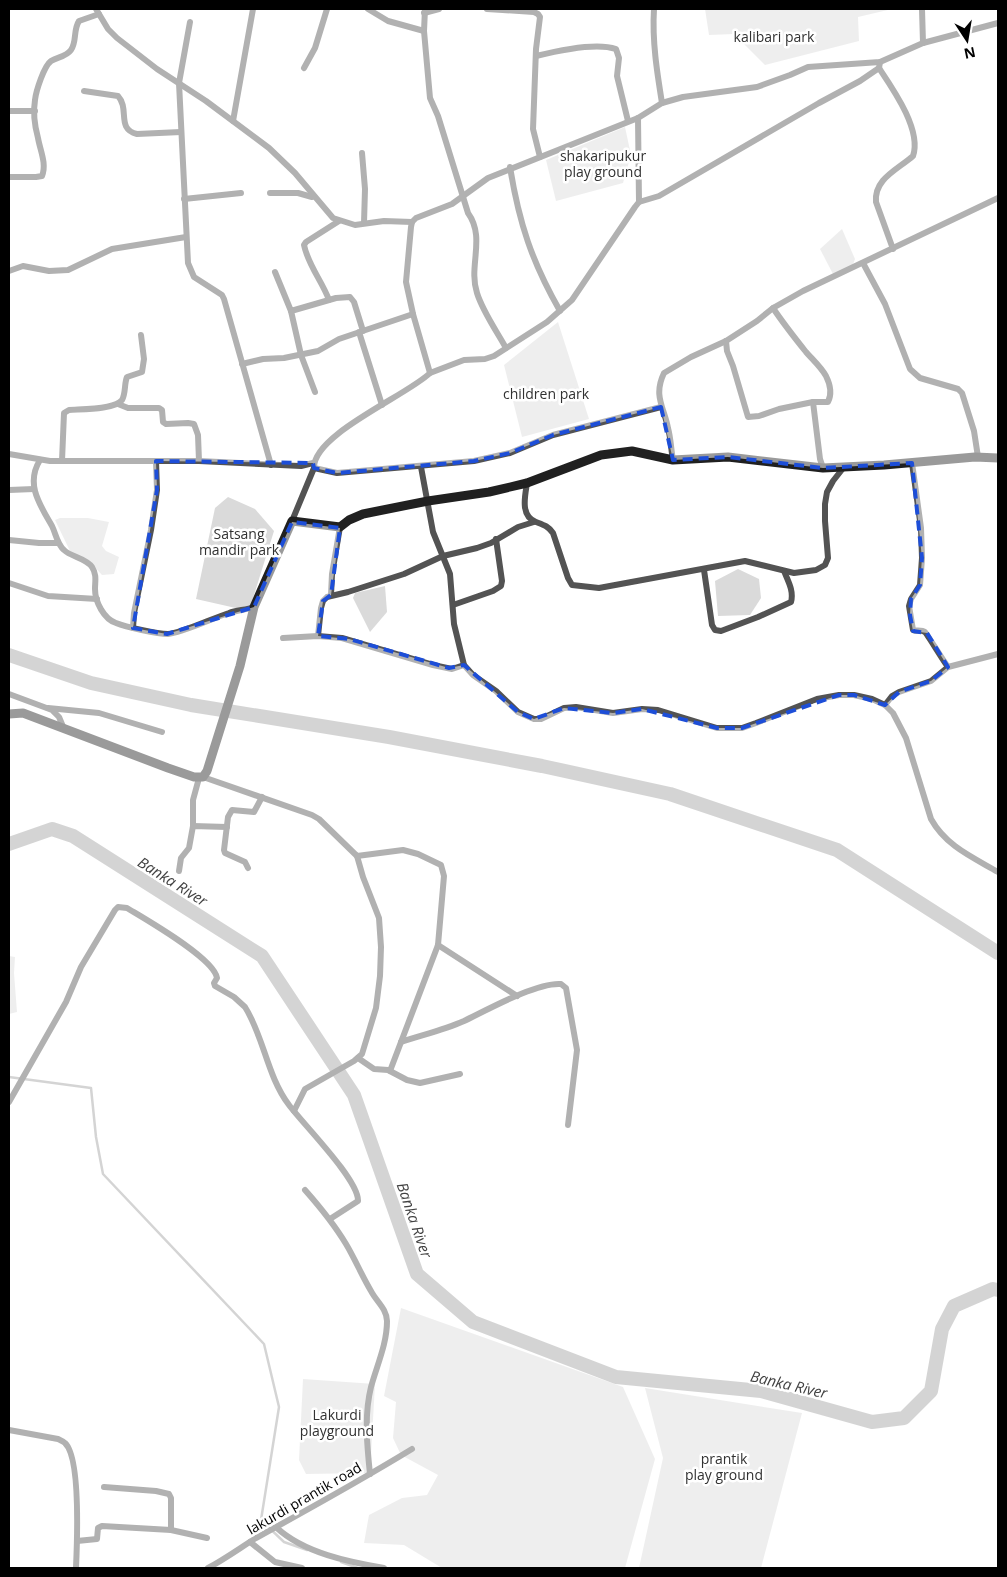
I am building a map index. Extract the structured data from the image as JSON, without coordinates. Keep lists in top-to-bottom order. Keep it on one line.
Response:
{"streets":{"street":["lakurdi prantik road"]},"water":["Banka River"],"parks":["kalibari park","shakaripukur play ground","children park","Satsang mandir park","Lakurdi playground","prantik play ground"],"north":"bottom"}
